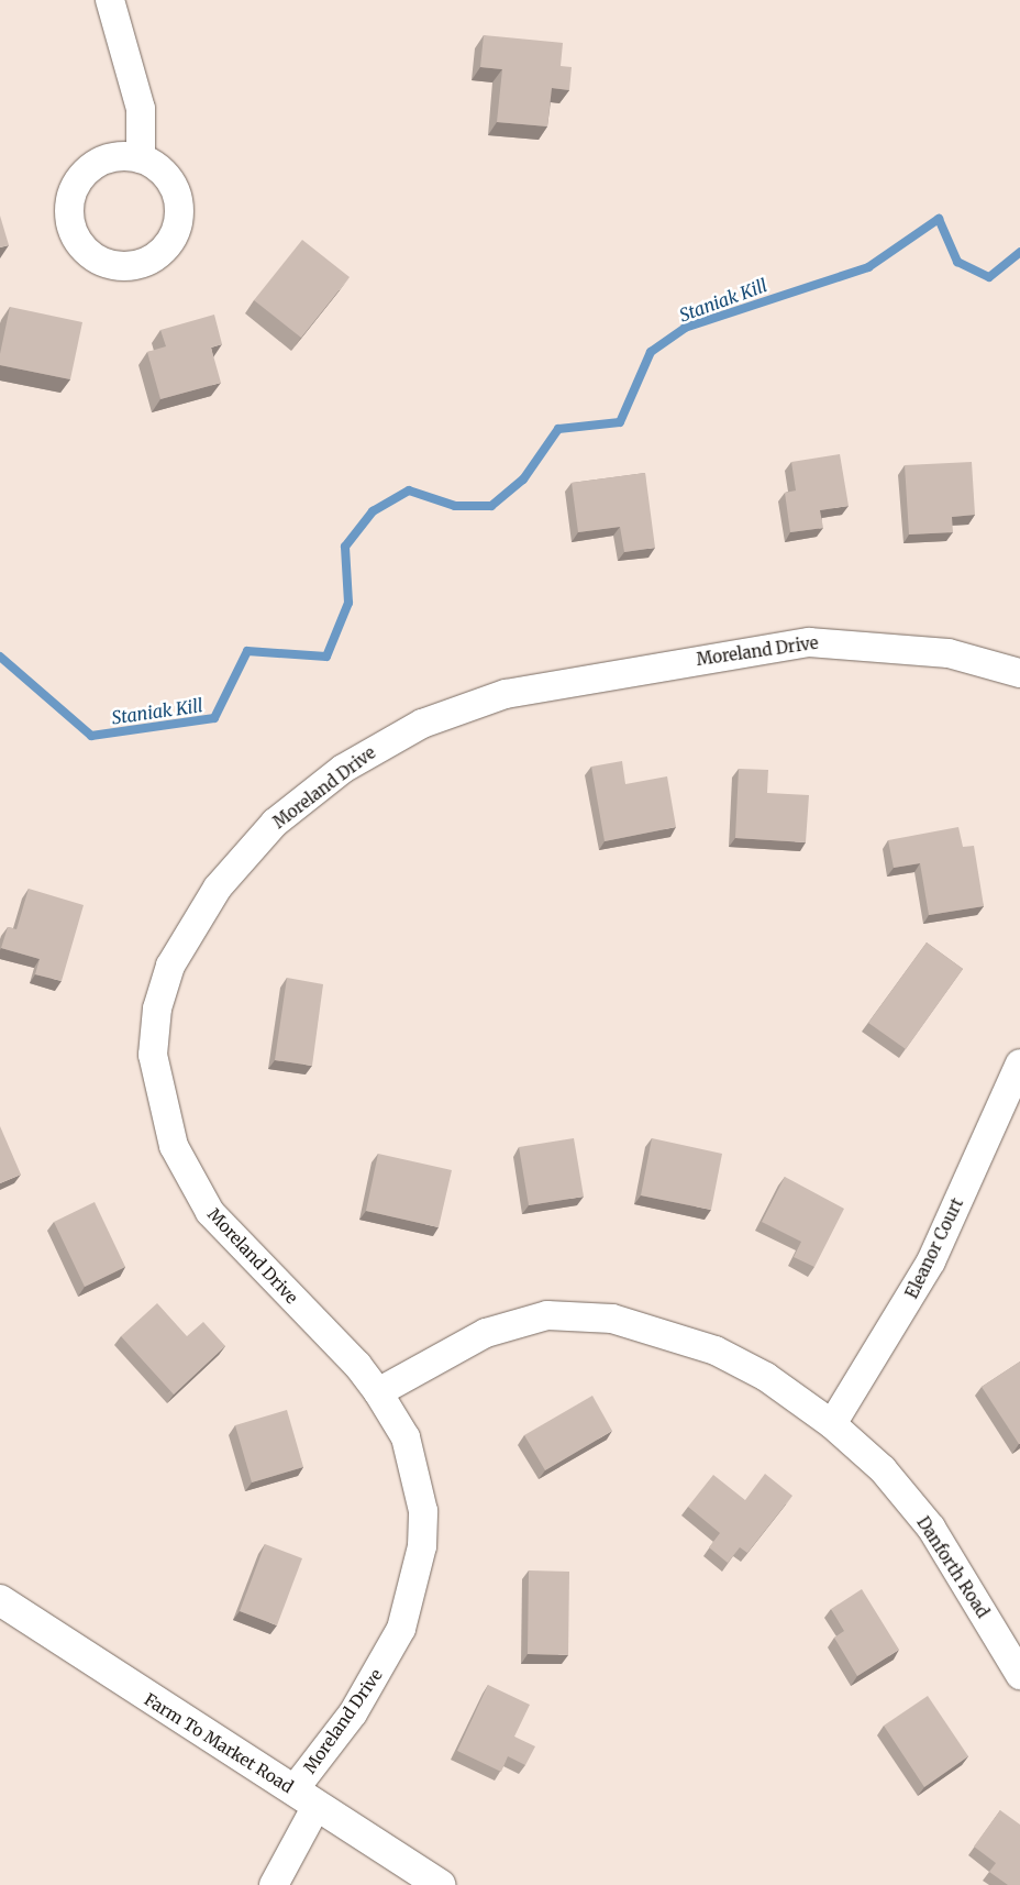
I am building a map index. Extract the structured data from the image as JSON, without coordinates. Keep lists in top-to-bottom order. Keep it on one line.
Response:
{"streets":{"street":["Moreland Drive","Eleanor Court","Danforth Road","Farm To Market Road"]},"crossings":[["Moreland Drive","Danforth Road"],["Moreland Drive","Farm To Market Road"],["Eleanor Court","Danforth Road"]],"water":["Staniak Kill"]}
